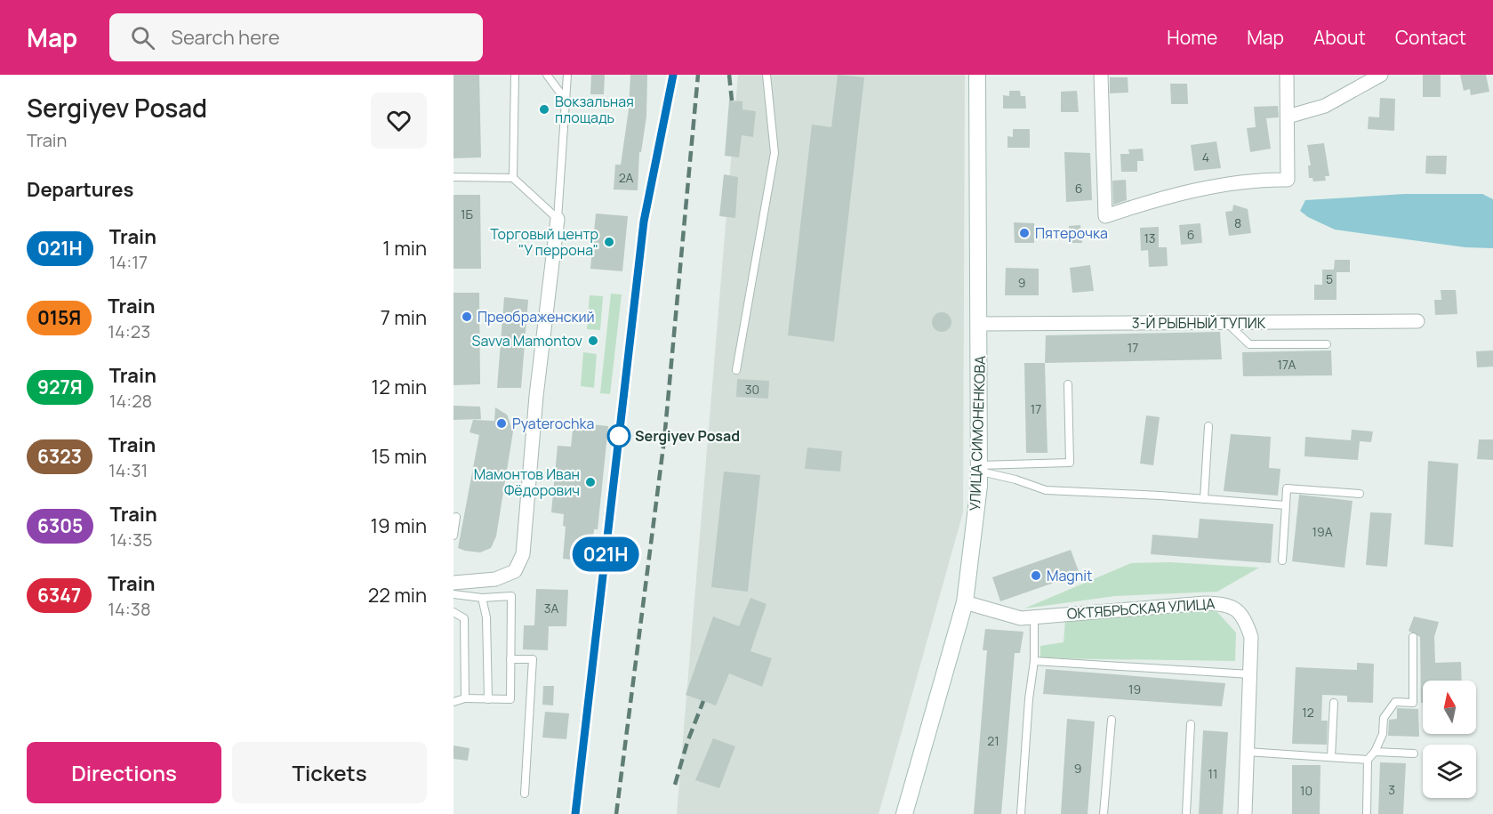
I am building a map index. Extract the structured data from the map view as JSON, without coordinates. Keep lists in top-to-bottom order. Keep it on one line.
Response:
{"streets":{"street":["3-Й РЫБНЫЙ ТУПИК","УЛИЦА СИМОНЕНКОВА","ОКТЯБРЬСКАЯ УЛИЦА"]},"crossings":[["3-Й РЫБНЫЙ ТУПИК","УЛИЦА СИМОНЕНКОВА"],["УЛИЦА СИМОНЕНКОВА","ОКТЯБРЬСКАЯ УЛИЦА"]],"places":["Вокзальная площадь","Пятерочка","Торговый центр \"У перрона\"","Преображенский","Savva Mamontov","Pyaterochka","Sergiyev Posad","Мамонтов Иван Фёдорович","Magnit"],"house_numbers":["4","2А","6","1Б","8","6","13","5","9","17","17А","30","17","19А","3А","19","12","21","9","11","3","10"],"north":"top","page":{"header":"Map","search":"Search here","nav":["Home","Map","About","Contact"],"heading":[["Sergiyev Posad","Train"],"Departures"],"on_map":"021Н","list":[{"mark":"021Н","name":"Train","note":"14:17","value":"1 min"},{"mark":"015Я","name":"Train","note":"14:23","value":"7 min"},{"mark":"927Я","name":"Train","note":"14:28","value":"12 min"},{"mark":"6323","name":"Train","note":"14:31","value":"15 min"},{"mark":"6305","name":"Train","note":"14:35","value":"19 min"},{"mark":"6347","name":"Train","note":"14:38","value":"22 min"}],"buttons":["Directions","Tickets"]}}
